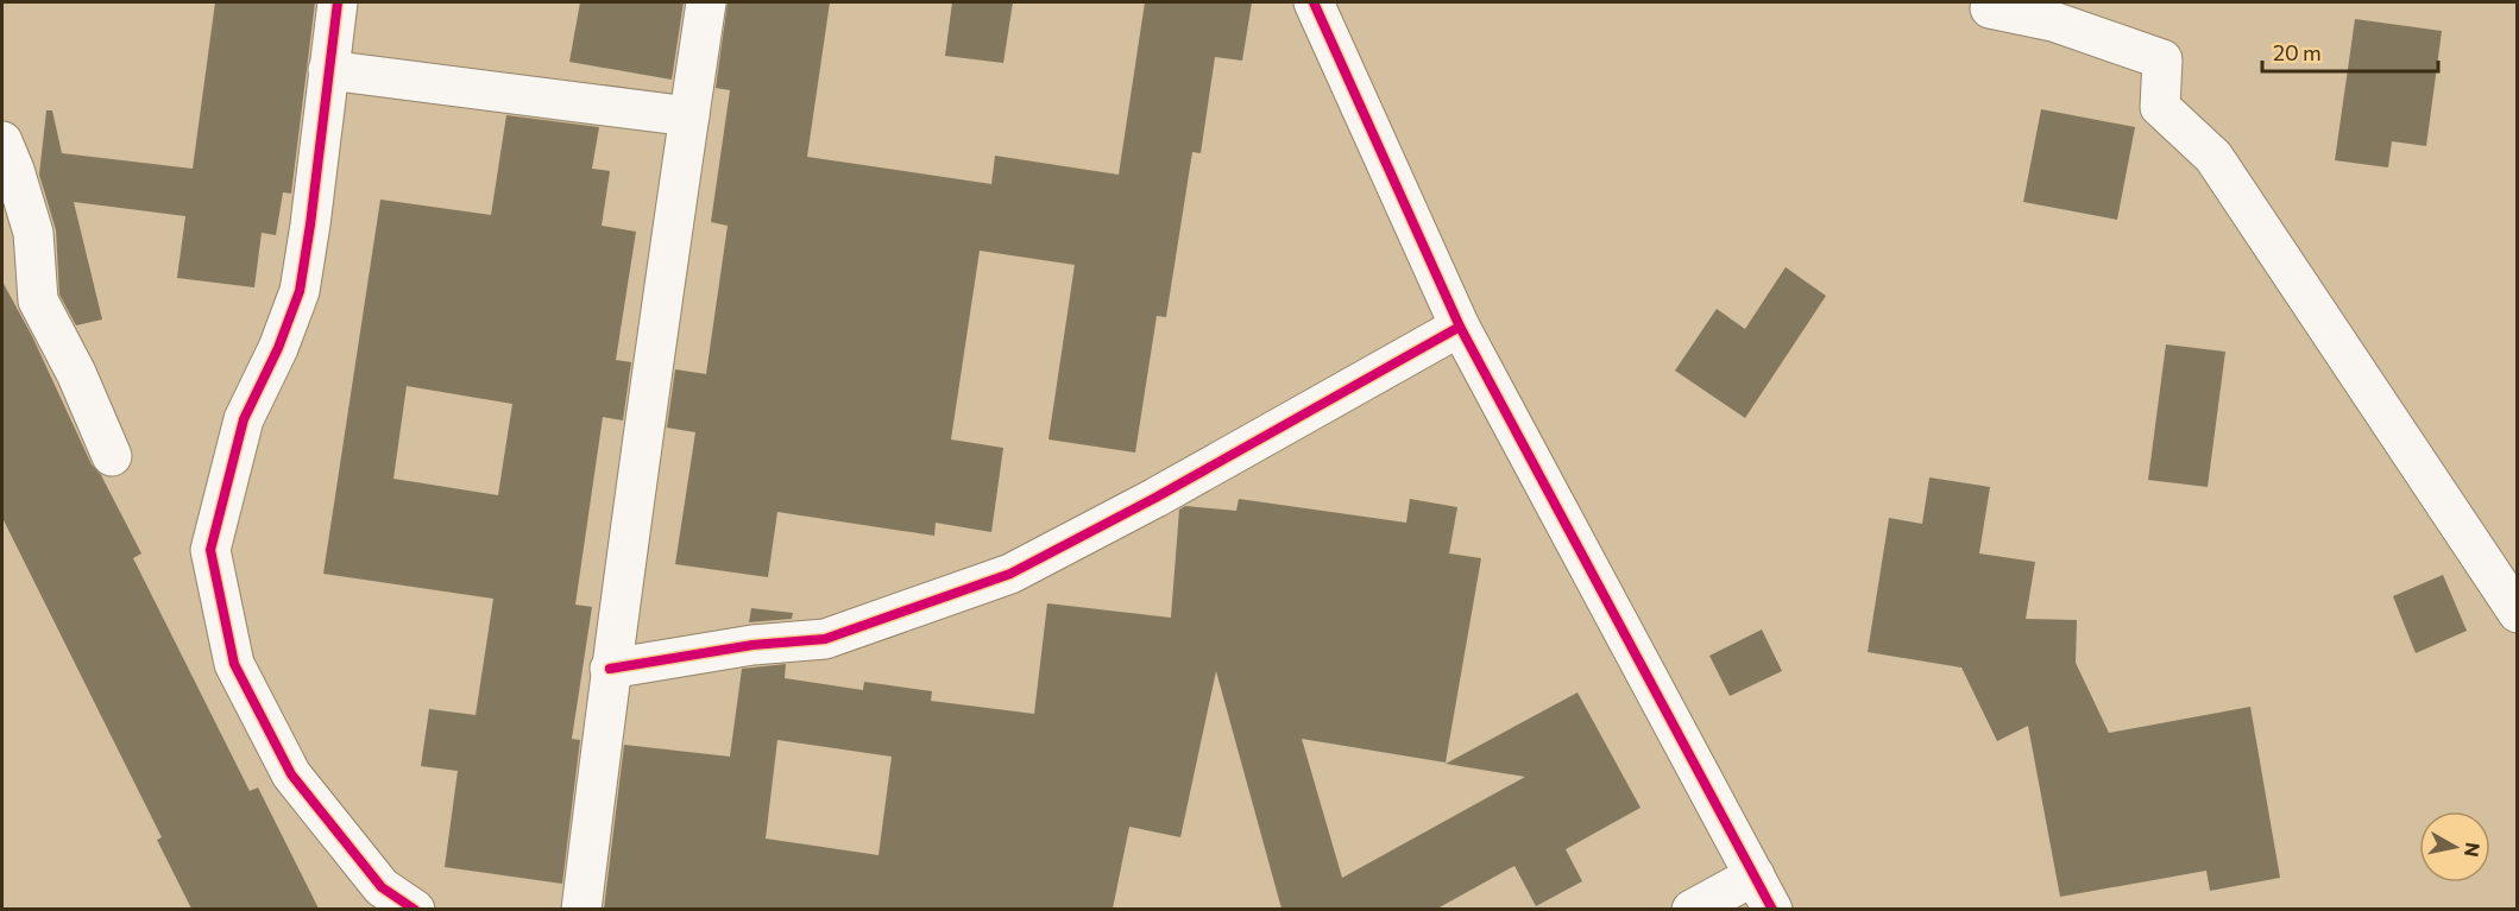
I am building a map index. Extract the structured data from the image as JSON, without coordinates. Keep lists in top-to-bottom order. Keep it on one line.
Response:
{"scale_bar":"20 m","north":"right"}
